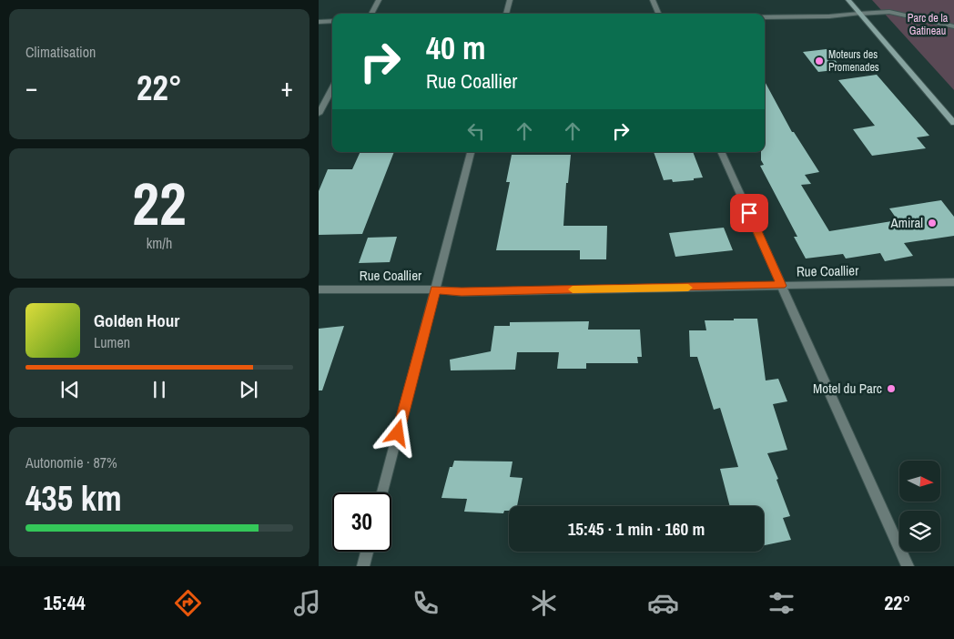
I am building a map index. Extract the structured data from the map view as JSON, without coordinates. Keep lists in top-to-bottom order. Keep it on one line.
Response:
{"streets":{"street":["Rue Coallier"]},"parks":["Parc de la Gatineau"],"places":["Moteurs des Promenades","Amiral","Motel du Parc"],"north":"right","page":{"tile":["Climatisation",["22","km/h"],["Autonomie · 87%","435 km"]],"turn":["40 m","Rue Coallier"],"heat":["−","22°","+"],"song":["Golden Hour","Lumen"],"limit":"30","trip":"15:45 · 1 min · 160 m","tabs":["15:44","22°"]}}
